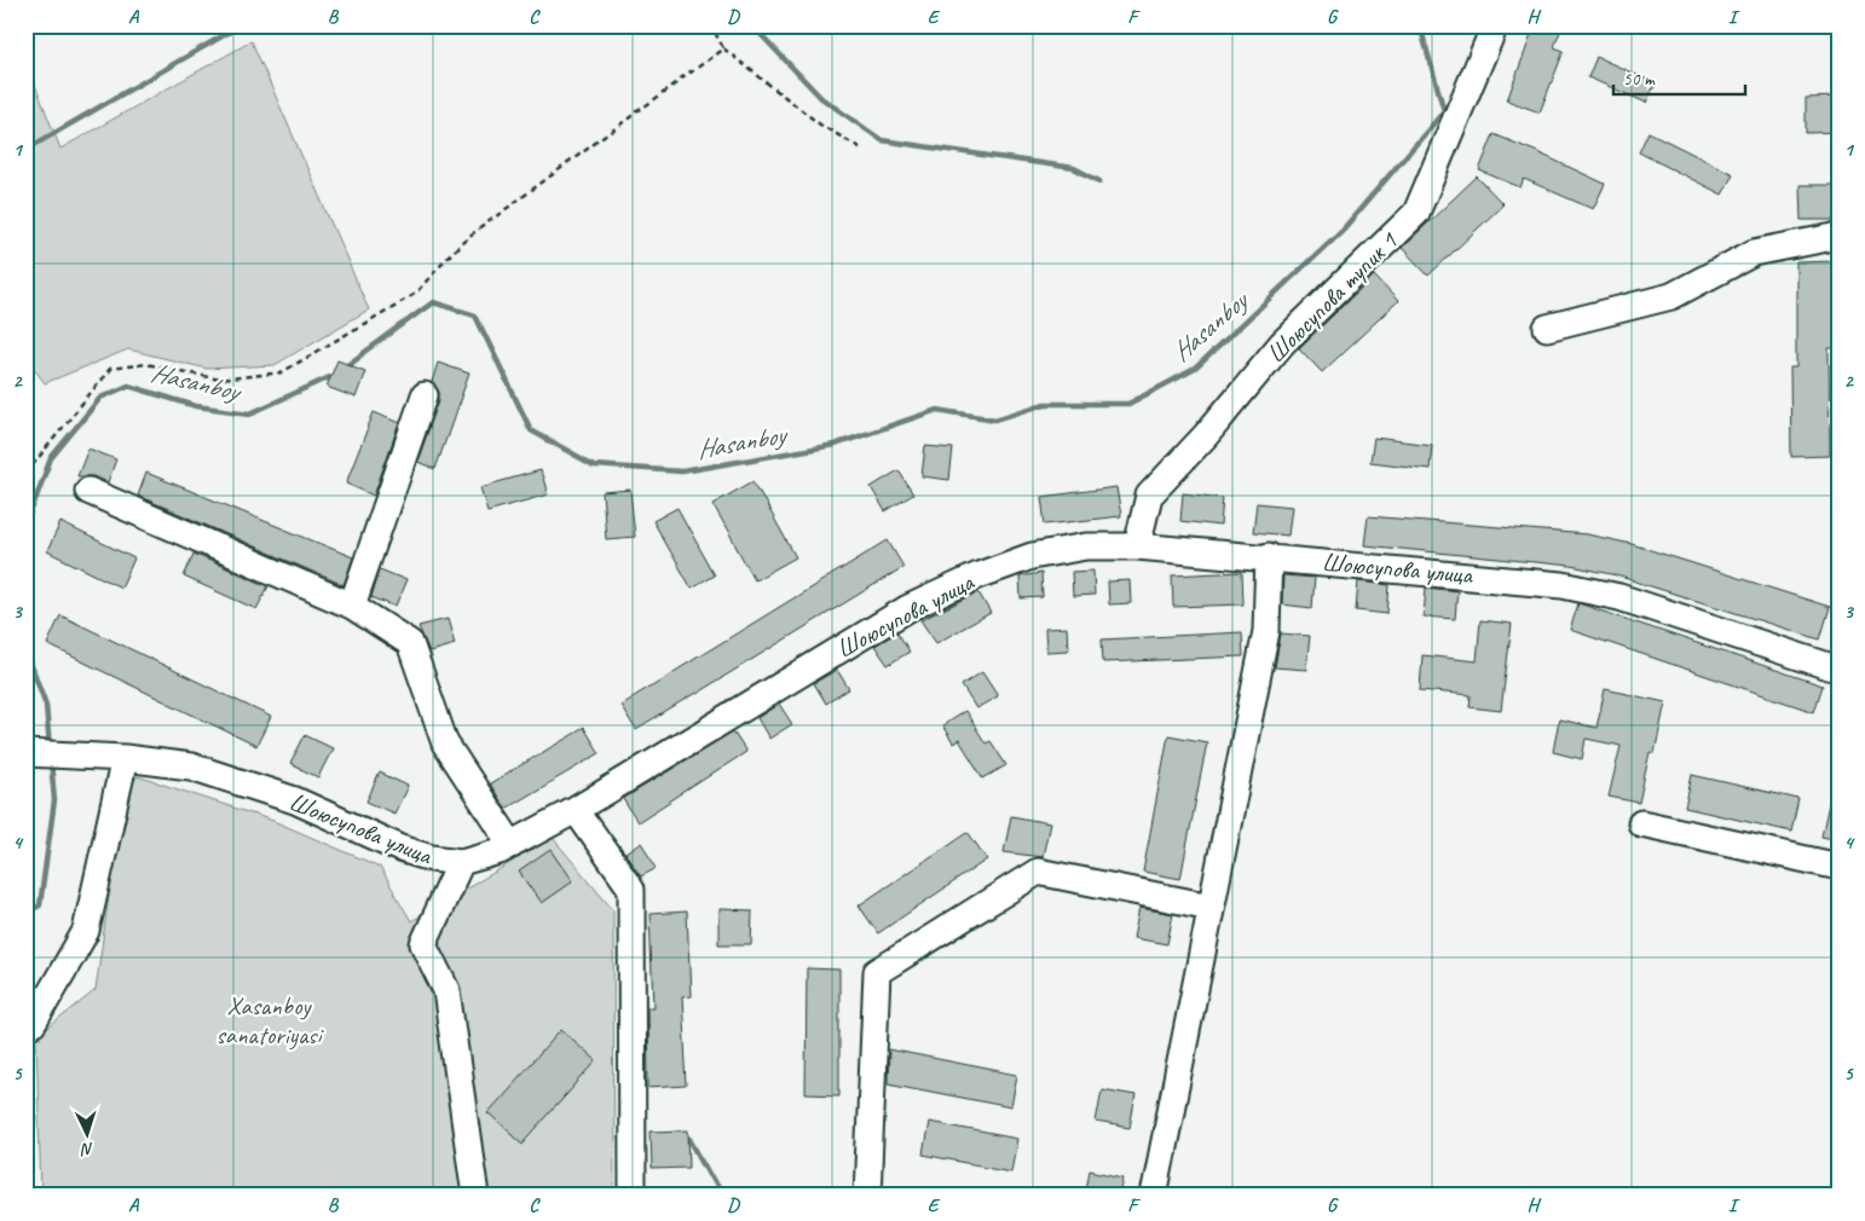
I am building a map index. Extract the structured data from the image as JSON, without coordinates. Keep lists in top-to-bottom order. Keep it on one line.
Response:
{"streets":{"street":["Шоюсупова тупик 1","Шоюсупова улица"]},"crossings":[["Шоюсупова тупик 1","Шоюсупова улица"]],"water":["Hasanboy"],"parks":["Xasanboy sanatoriyasi"],"scale_bar":"50 m","north":"bottom","grid":{"columns":["A","B","C","D","E","F","G","H","I"],"rows":["1","2","3","4","5"]}}
